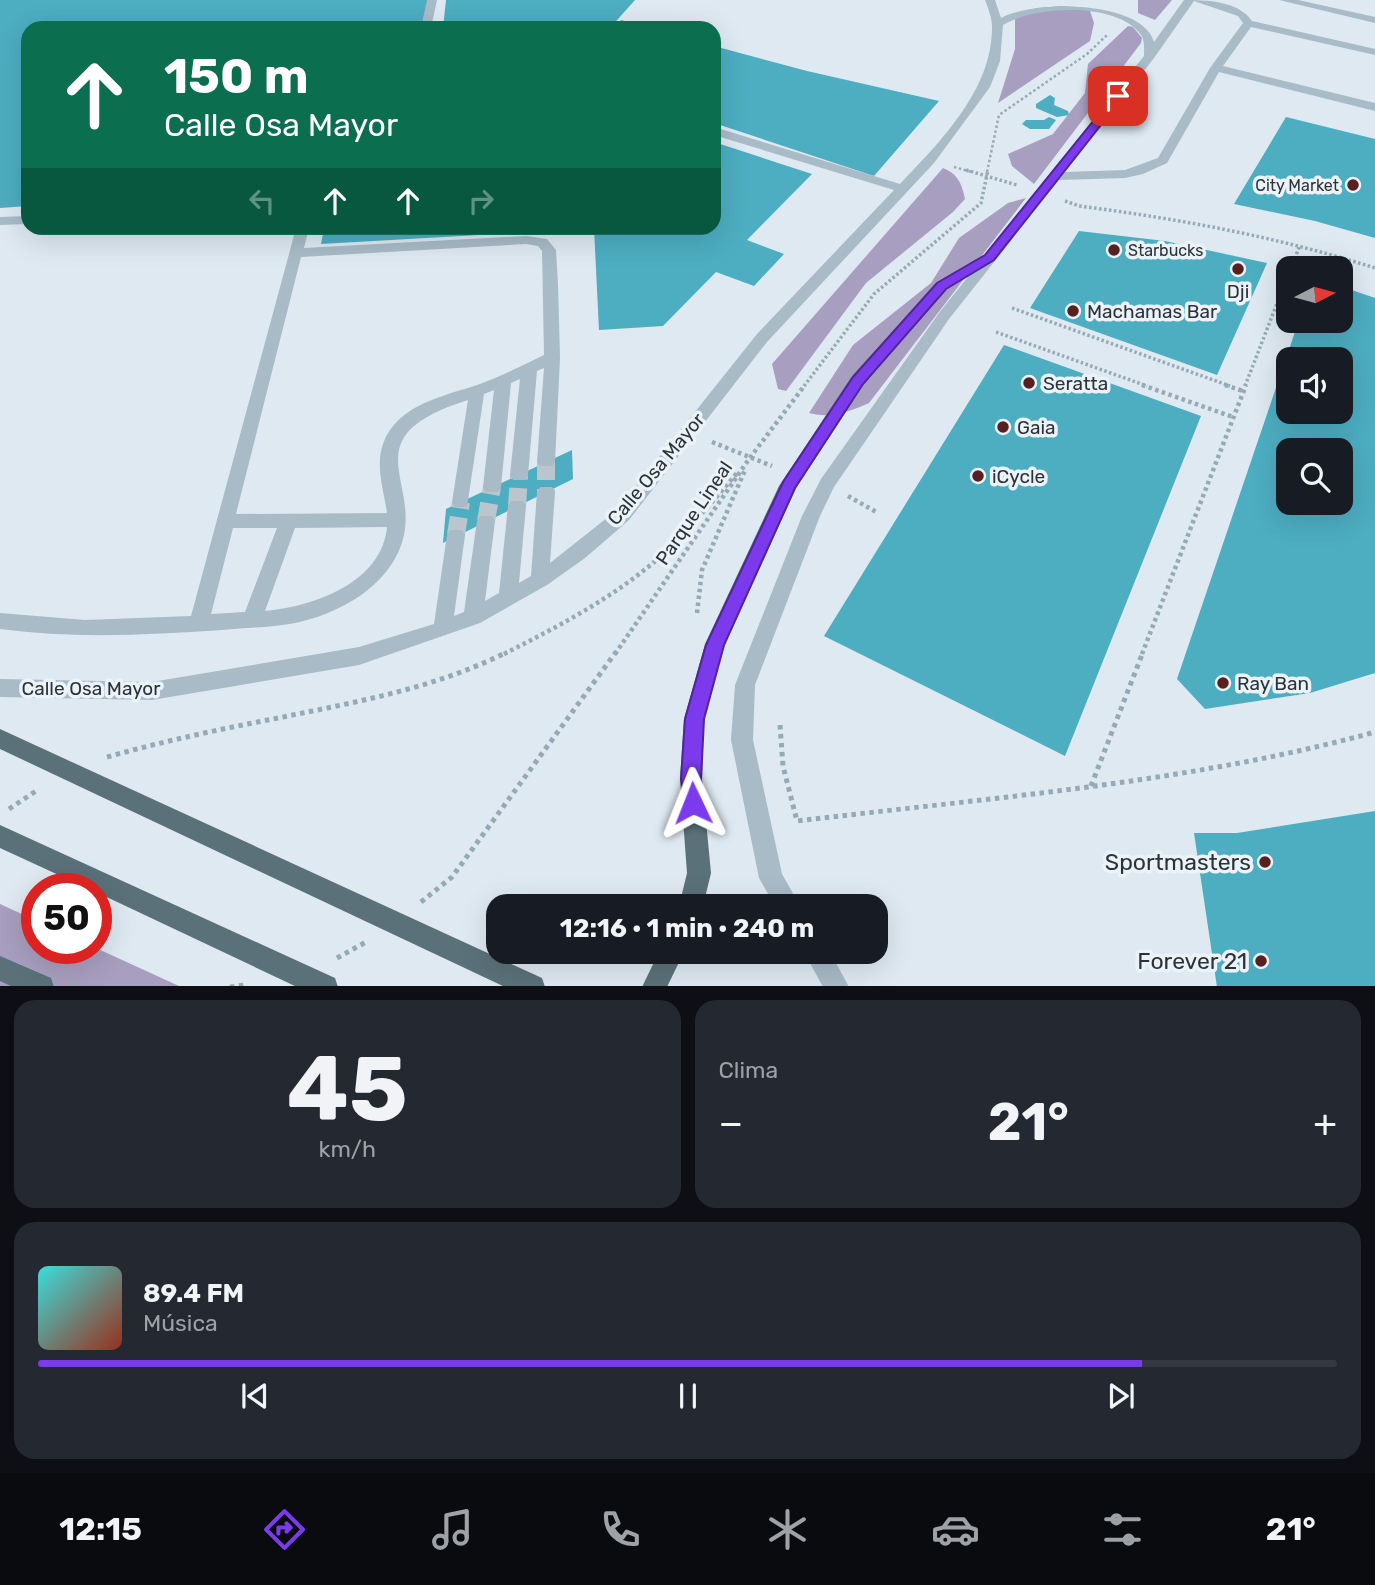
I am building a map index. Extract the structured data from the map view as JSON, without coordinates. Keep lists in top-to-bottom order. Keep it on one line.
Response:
{"streets":{"street":["Calle Osa Mayor"],"path":["Parque Lineal"]},"places":["City Market","Starbucks","Dji","Machamas Bar","Seratta","Gaia","iCycle","Ray Ban","Sportmasters","Forever 21"],"north":"right","page":{"turn":["150 m","Calle Osa Mayor"],"limit":"50","trip":"12:16 · 1 min · 240 m","tile":[["45","km/h"],"Clima"],"heat":["−","21°","+"],"song":["89.4 FM","Música"],"tabs":["12:15","21°"]}}
